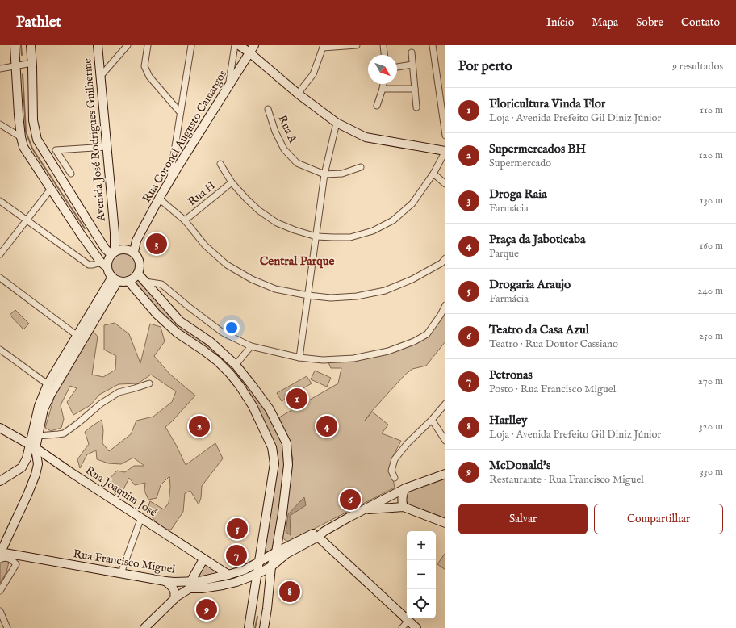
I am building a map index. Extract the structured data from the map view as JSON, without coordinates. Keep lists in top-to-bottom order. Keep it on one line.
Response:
{"streets":{"street":["Rua A","Rua Coronel Augusto Camargos","Avenida José Rodrigues Guilherme","Rua H","Rua Joaquim José","Rua Francisco Miguel"]},"crossings":[["Rua Coronel Augusto Camargos","Avenida José Rodrigues Guilherme"],["Rua Joaquim José","Rua Francisco Miguel"]],"districts":["Central Parque"],"north":"bottom right","page":{"header":"Pathlet","nav":["Início","Mapa","Sobre","Contato"],"heading":["Por perto","9 resultados"],"list":[{"mark":"1","name":"Floricultura Vinda Flor","note":"Loja · Avenida Prefeito Gil Diniz Júnior","value":"110 m"},{"mark":"2","name":"Supermercados BH","note":"Supermercado","value":"120 m"},{"mark":"3","name":"Droga Raia","note":"Farmácia","value":"130 m"},{"mark":"4","name":"Praça da Jaboticaba","note":"Parque","value":"160 m"},{"mark":"5","name":"Drogaria Araujo","note":"Farmácia","value":"240 m"},{"mark":"6","name":"Teatro da Casa Azul","note":"Teatro · Rua Doutor Cassiano","value":"250 m"},{"mark":"7","name":"Petronas","note":"Posto · Rua Francisco Miguel","value":"270 m"},{"mark":"8","name":"Harlley","note":"Loja · Avenida Prefeito Gil Diniz Júnior","value":"320 m"},{"mark":"9","name":"McDonald's","note":"Restaurante · Rua Francisco Miguel","value":"330 m"}],"pins":["3","1","2","4","6","5","7","8","9"],"buttons":["Salvar","Compartilhar"],"map_buttons":["+","−"]}}
